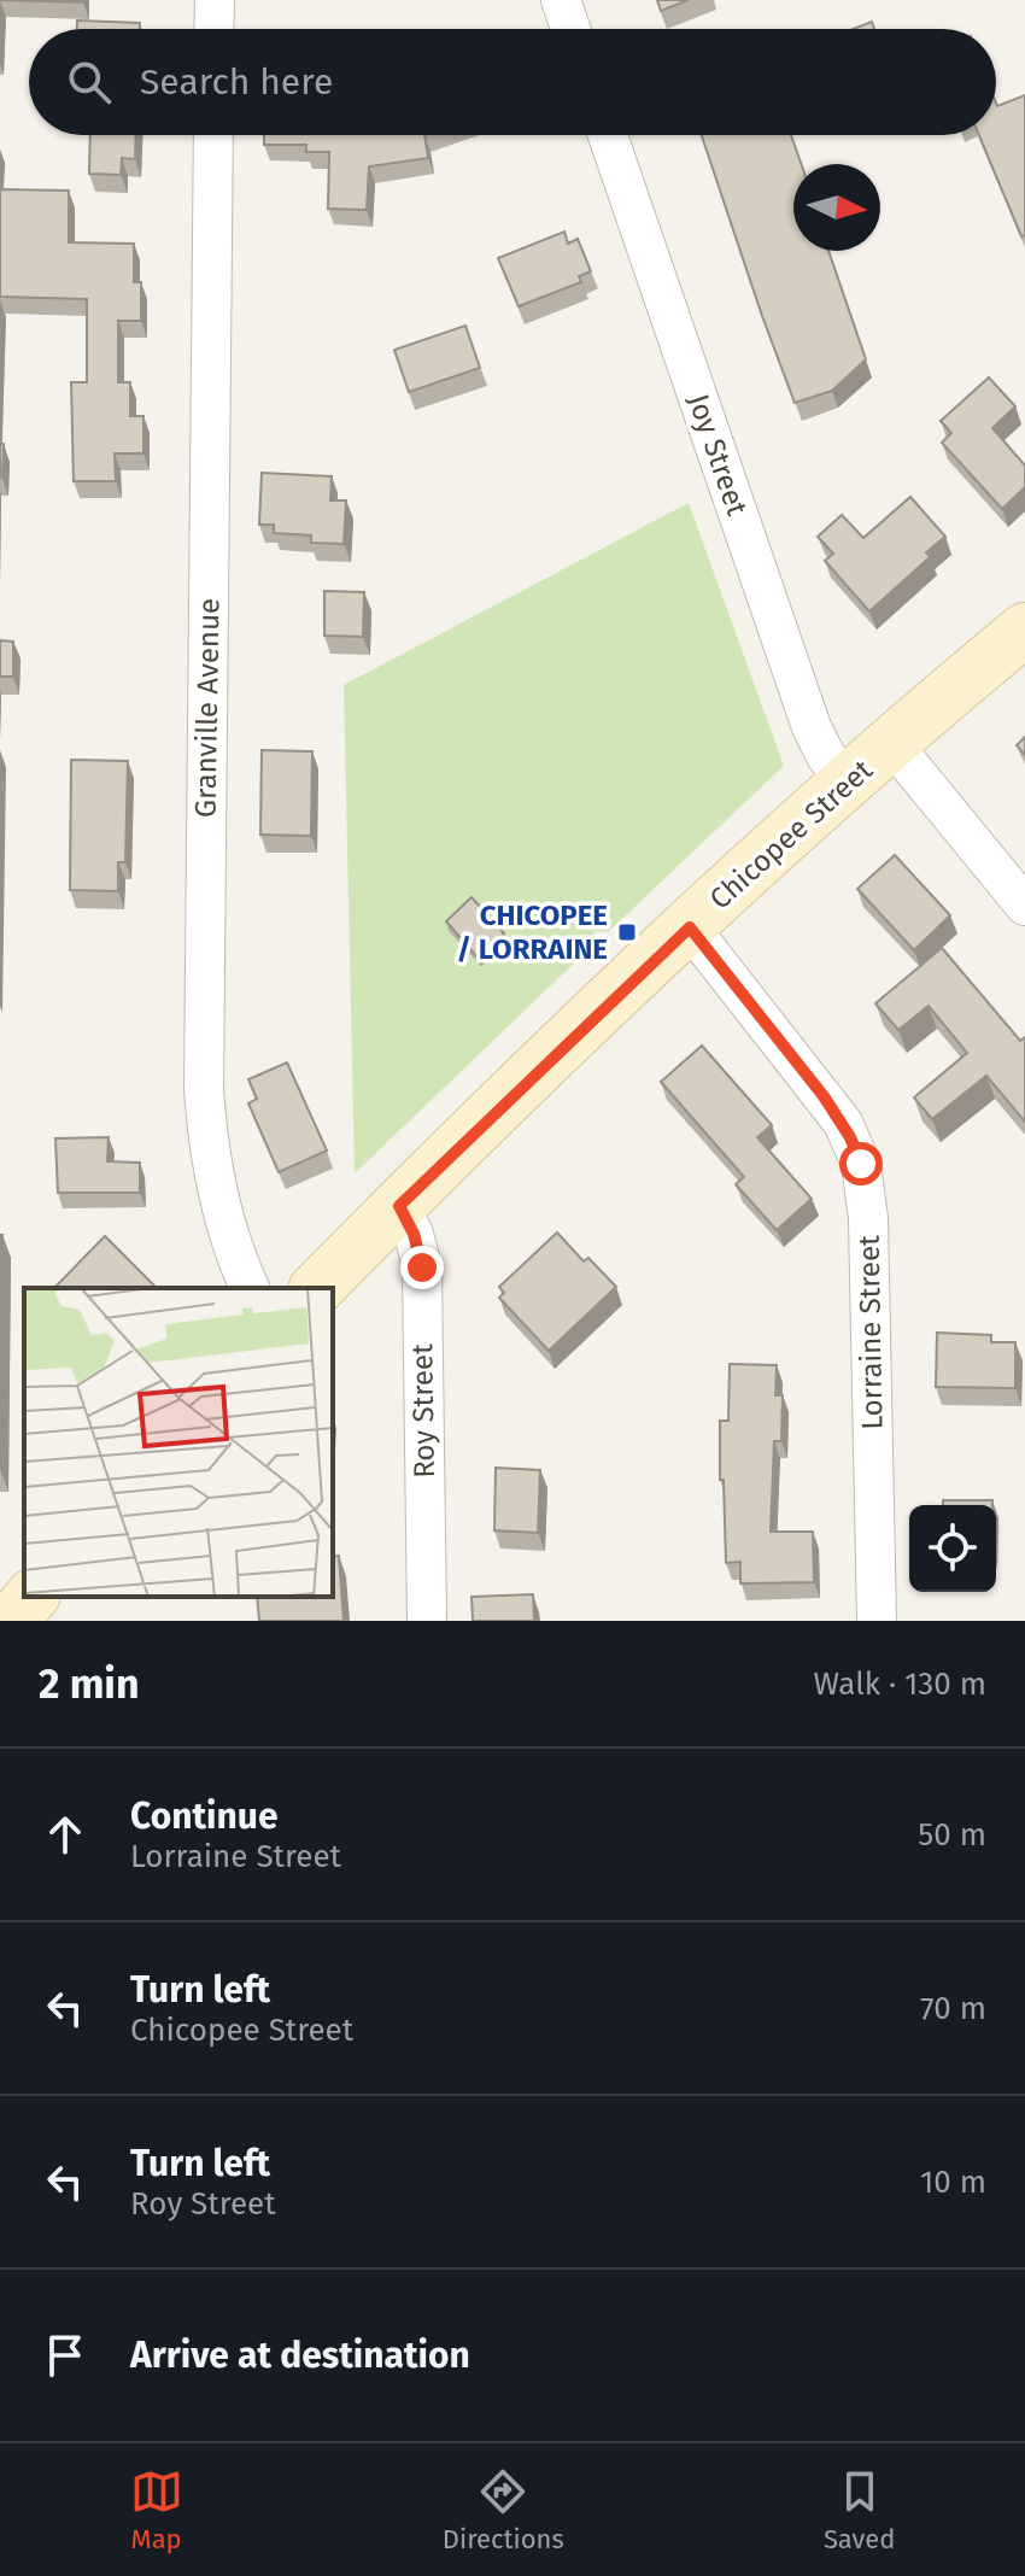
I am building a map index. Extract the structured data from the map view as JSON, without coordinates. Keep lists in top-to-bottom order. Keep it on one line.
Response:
{"streets":{"main road":["Chicopee Street"],"street":["Joy Street","Granville Avenue","Lorraine Street","Roy Street"]},"crossings":[["Joy Street","Chicopee Street"],["Chicopee Street","Lorraine Street"],["Chicopee Street","Roy Street"]],"places":{"transit":["CHICOPEE / LORRAINE"]},"north":"right","page":{"search":"Search here","heading":["2 min","Walk · 130 m"],"list":[["Continue","Lorraine Street","50 m"],["Turn left","Chicopee Street","70 m"],["Turn left","Roy Street","10 m"],"Arrive at destination"],"nav":["Map","Directions","Saved"]}}
